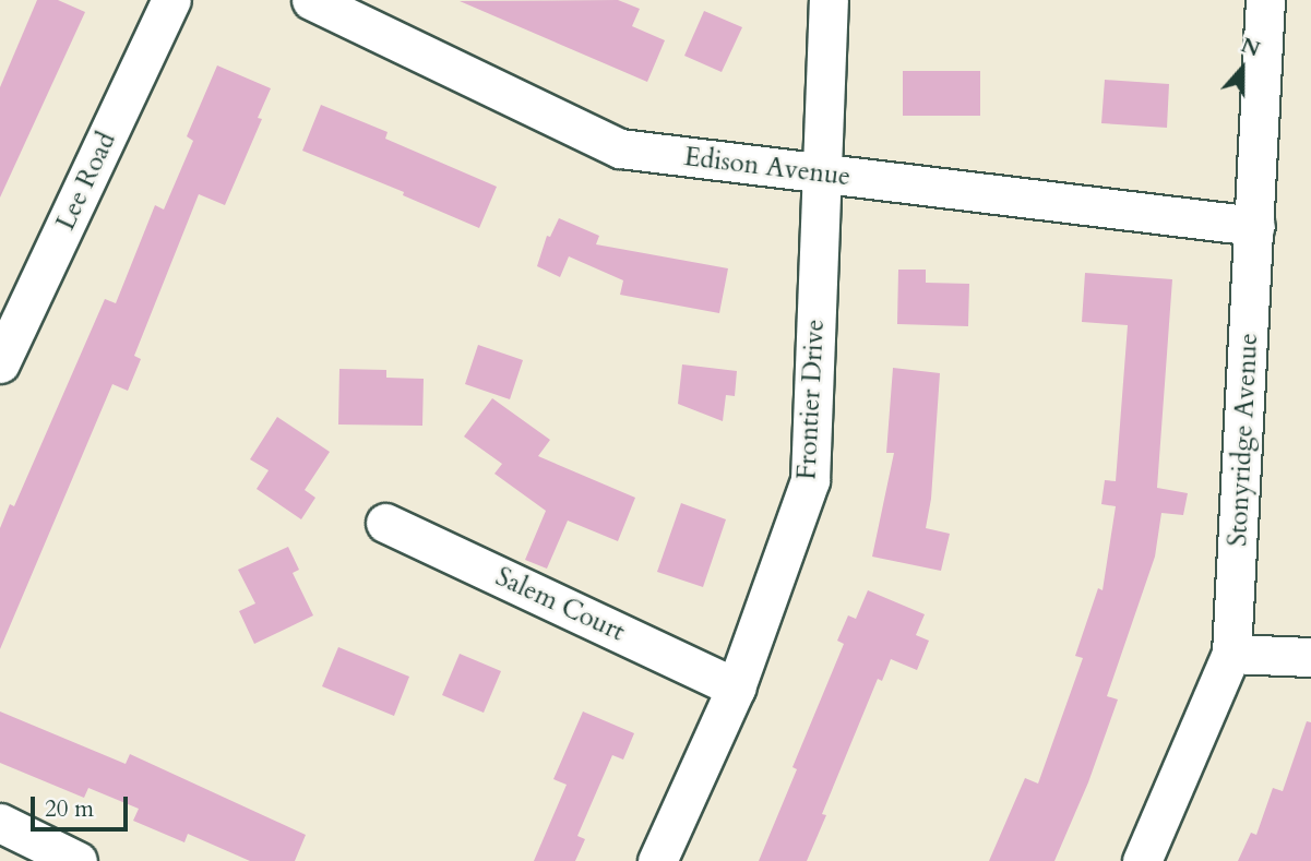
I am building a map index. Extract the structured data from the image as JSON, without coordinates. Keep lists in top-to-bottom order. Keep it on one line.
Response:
{"streets":{"street":["Edison Avenue","Lee Road","Frontier Drive","Stonyridge Avenue","Salem Court"]},"crossings":[["Edison Avenue","Frontier Drive"],["Edison Avenue","Stonyridge Avenue"],["Frontier Drive","Salem Court"]],"scale_bar":"20 m","north":"top"}
